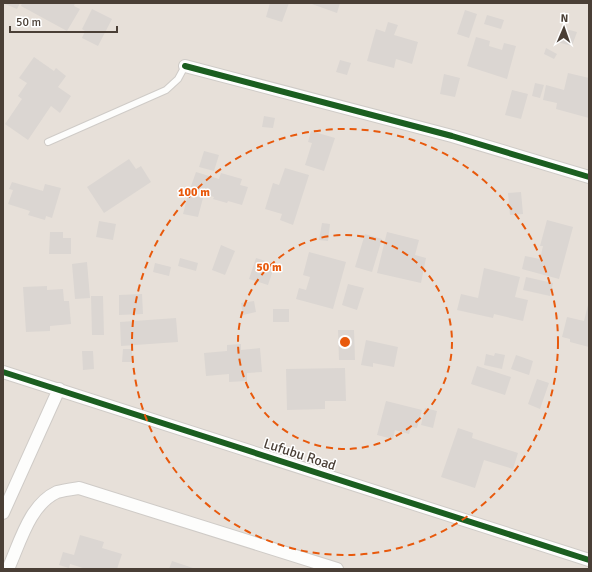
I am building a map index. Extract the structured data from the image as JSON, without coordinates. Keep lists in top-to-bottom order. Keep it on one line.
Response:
{"streets":{"street":["Lufubu Road"]},"scale_bar":"50 m","north":"top","rings":["100 m","50 m"]}
